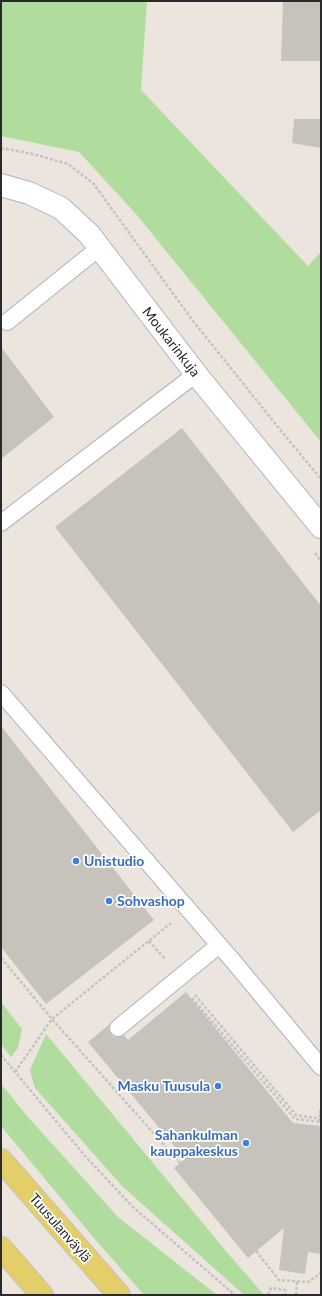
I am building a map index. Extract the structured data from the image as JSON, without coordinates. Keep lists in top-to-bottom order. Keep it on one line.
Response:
{"streets":{"main road":["Tuusulanväylä"],"street":["Moukarinkuja"]},"places":["Unistudio","Sohvashop","Masku Tuusula","Sahankulman kauppakeskus"]}
